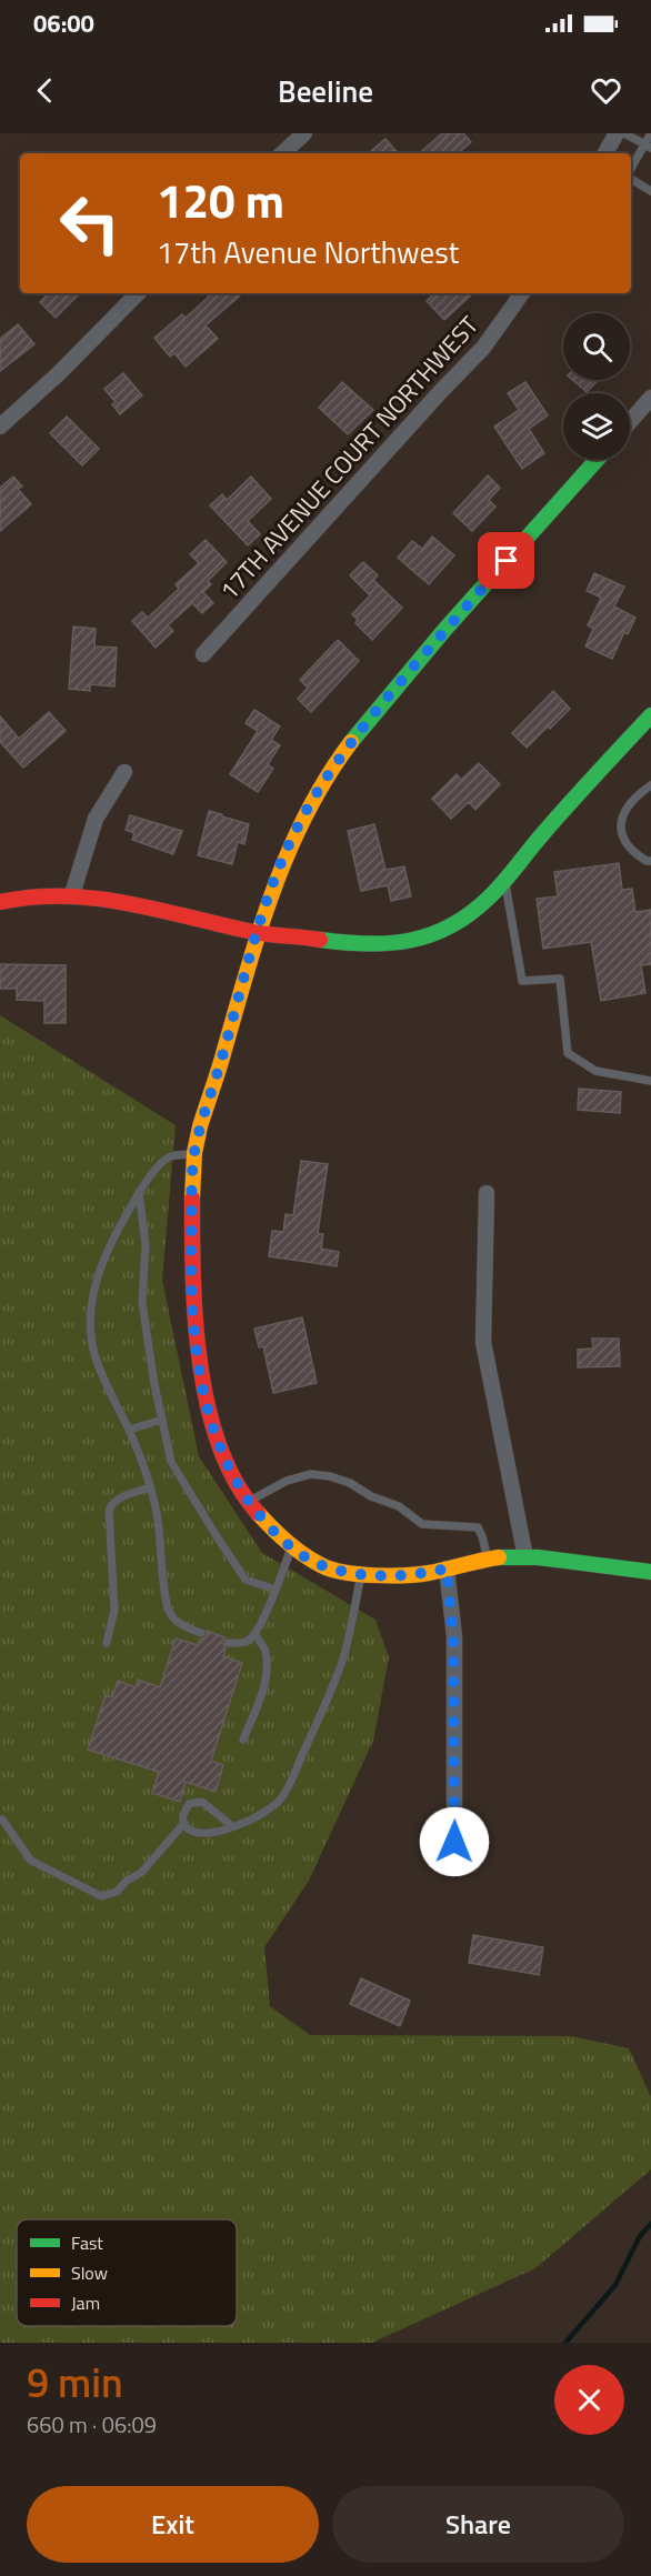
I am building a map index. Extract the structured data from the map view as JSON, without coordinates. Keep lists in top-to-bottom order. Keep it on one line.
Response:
{"streets":{"street":["17TH AVENUE COURT NORTHWEST"]},"legend":["Fast","Slow","Jam"],"page":{"status":"06:00","header":"Beeline","turn":["120 m","17th Avenue Northwest"],"heading":["9 min","660 m · 06:09"],"buttons":["Exit","Share"]}}
